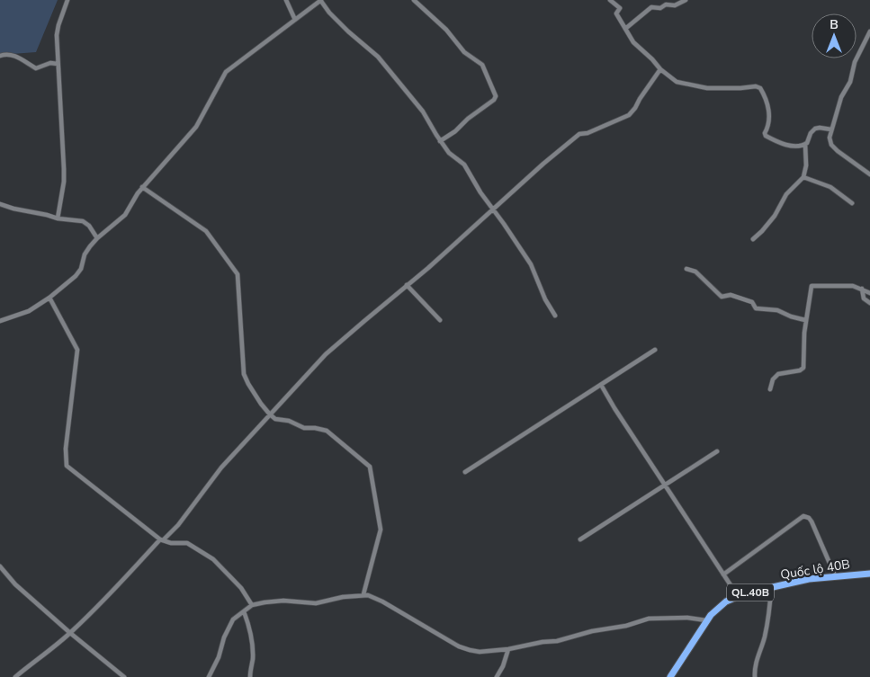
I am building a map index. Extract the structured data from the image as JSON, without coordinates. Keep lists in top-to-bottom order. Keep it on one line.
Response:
{"streets":{"highway":["Quốc lộ 40B","QL.40B"]},"north":"top"}
